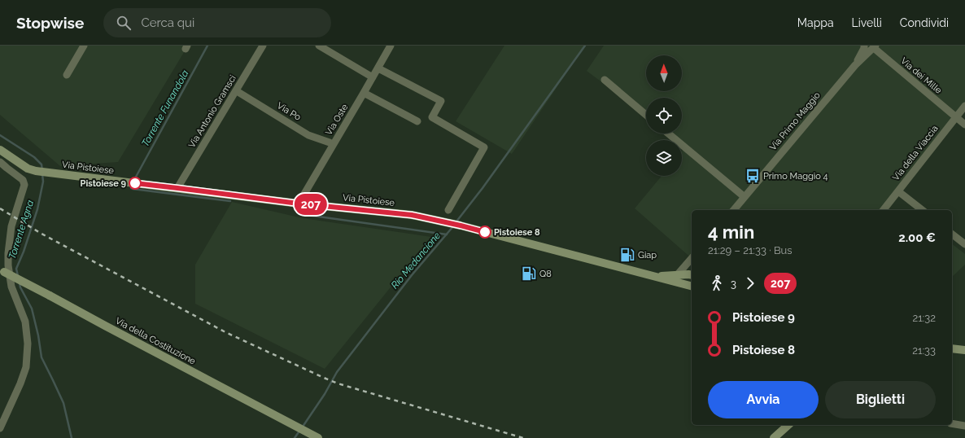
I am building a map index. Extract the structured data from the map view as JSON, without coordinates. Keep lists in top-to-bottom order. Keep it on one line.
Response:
{"streets":{"street":["Via dei Mille","Via Antonio Gramsci","Via Po","Via Oste","Via Primo Maggio","Via della Viaccia","Via Pistoiese","Via della Costituzione"]},"crossings":[["Via dei Mille","Via Primo Maggio"],["Via dei Mille","Via della Viaccia"],["Via Antonio Gramsci","Via Po"],["Via Antonio Gramsci","Via Pistoiese"],["Via Po","Via Oste"],["Via Oste","Via Pistoiese"]],"water":["Torrente Funandola","Torrente Agna","Rio Medancione"],"places":{"bus stop":["Primo Maggio 4"],"other":["Pistoiese 9","Pistoiese 8"],"fuel station":["Giap","Q8"]},"lines":["bus line 207"],"north":"top","page":{"header":"Stopwise","search":"Cerca qui","nav":["Mappa","Livelli","Condividi"],"on_map":"207","heading":["4 min","21:29 – 21:33 · Bus","2.00 €"],"legs":["3","207"],"list":[{"name":"Pistoiese 9","value":"21:32"},{"name":"Pistoiese 8","value":"21:33"}],"buttons":["Avvia","Biglietti"]}}
